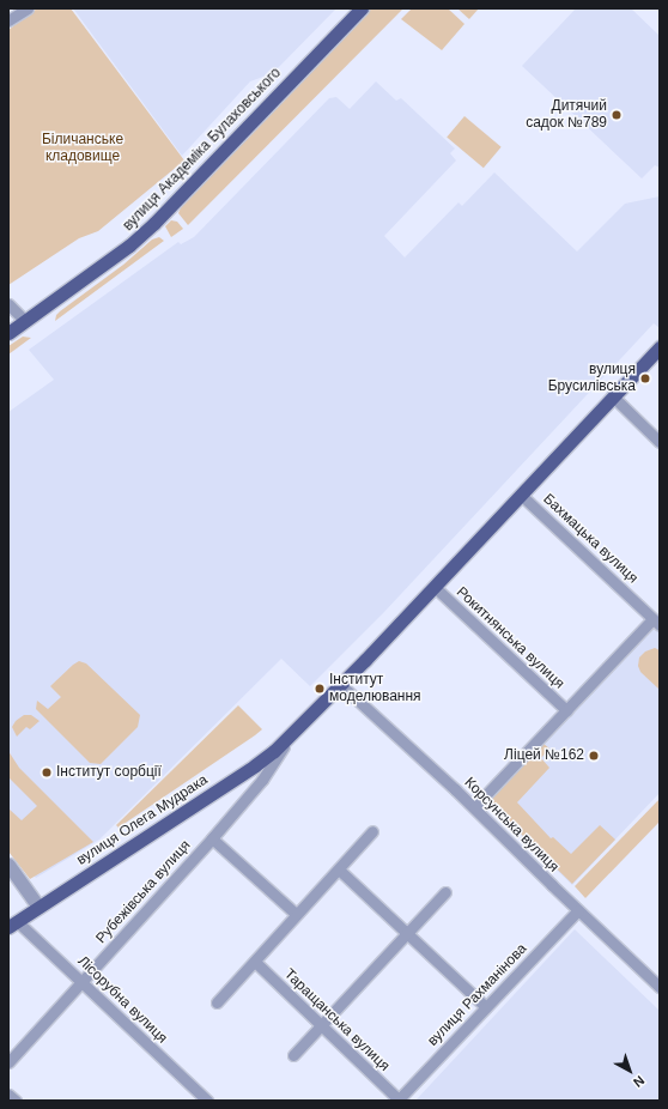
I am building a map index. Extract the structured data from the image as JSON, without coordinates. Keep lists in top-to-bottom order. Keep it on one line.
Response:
{"streets":{"main road":["вулиця Академіка Булаховського","вулиця Олега Мудрака"],"street":["Бахмацька вулиця","Рокитнянська вулиця","Корсунська вулиця","Рубежівська вулиця","вулиця Рахманінова","Лісорубна вулиця","Таращанська вулиця"]},"crossings":[["Бахмацька вулиця","Рокитнянська вулиця"],["Бахмацька вулиця","вулиця Олега Мудрака"],["Рокитнянська вулиця","вулиця Олега Мудрака"],["Рокитнянська вулиця","Корсунська вулиця"],["вулиця Олега Мудрака","Корсунська вулиця"],["вулиця Олега Мудрака","Рубежівська вулиця"],["вулиця Олега Мудрака","Лісорубна вулиця"],["Корсунська вулиця","вулиця Рахманінова"],["Рубежівська вулиця","Лісорубна вулиця"],["вулиця Рахманінова","Таращанська вулиця"]],"parks":["Біличанське кладовище"],"places":["Дитячий садок №789","вулиця Брусилівська","Інститут моделювання","Ліцей №162","Інститут сорбції"],"north":"bottom right"}
